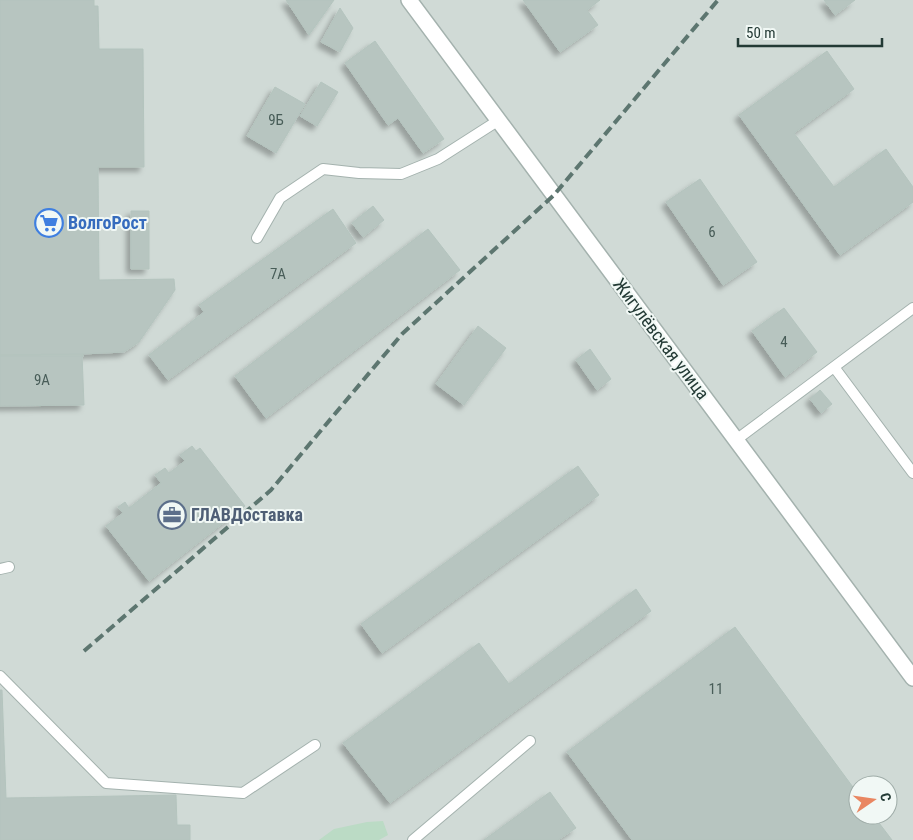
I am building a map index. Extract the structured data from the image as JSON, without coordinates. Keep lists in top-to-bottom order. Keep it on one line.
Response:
{"streets":{"street":["Жигулёвская улица"]},"places":{"supermarket":["ВолгоРост"],"office":["ГЛАВДоставка"]},"house_numbers":["9Б","6","7А","4","9А","11"],"scale_bar":"50 m","north":"right"}
